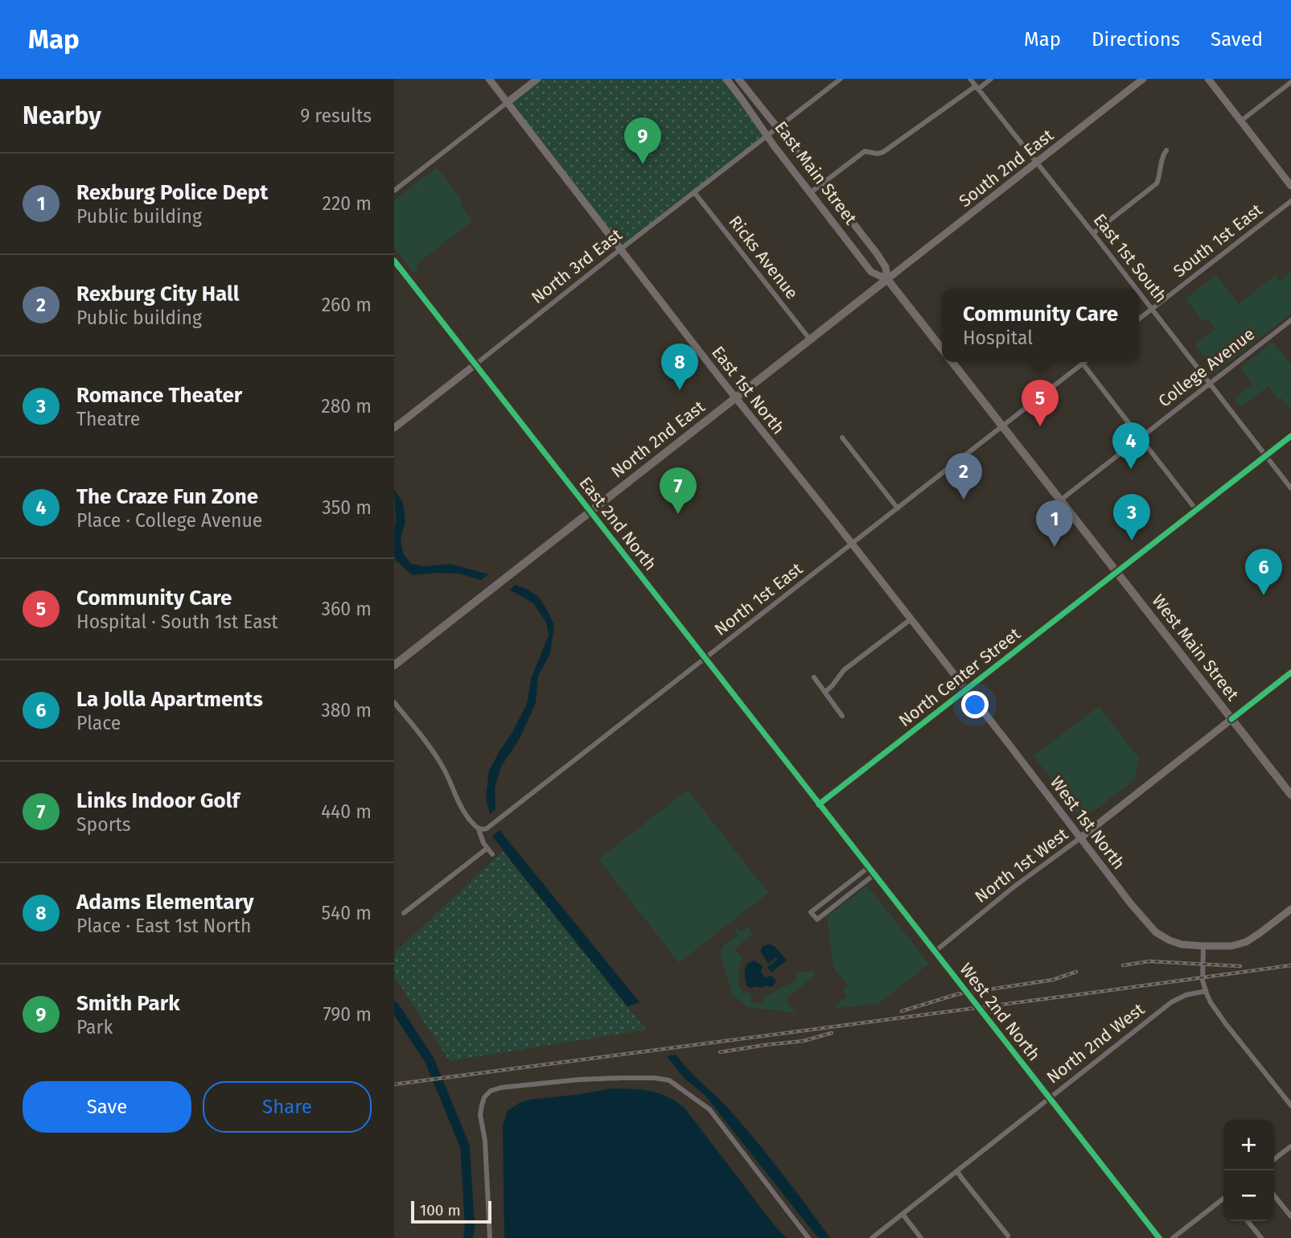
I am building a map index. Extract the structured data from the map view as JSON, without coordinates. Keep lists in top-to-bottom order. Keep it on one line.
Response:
{"streets":{"main road":["East Main Street","North 2nd East","West Main Street"],"street":["South 2nd East","South 1st East","Ricks Avenue","East 1st South","North 3rd East","College Avenue","East 1st North","East 2nd North","North 1st East","North Center Street","West 1st North","North 1st West","West 2nd North","North 2nd West"]},"crossings":[["South 2nd East","East Main Street"],["South 2nd East","East 1st South"],["South 2nd East","North 2nd East"],["East Main Street","North 3rd East"],["East Main Street","College Avenue"],["East Main Street","North 2nd East"],["East Main Street","North 1st East"],["East Main Street","West Main Street"],["East Main Street","North Center Street"],["South 1st East","East 1st South"],["Ricks Avenue","North 3rd East"],["Ricks Avenue","North 2nd East"],["East 1st South","College Avenue"],["East 1st South","North Center Street"],["North 3rd East","East 1st North"],["North 3rd East","East 2nd North"],["East 1st North","North 2nd East"],["East 1st North","North 1st East"],["East 1st North","North Center Street"],["East 1st North","West 1st North"],["North 2nd East","East 2nd North"],["East 2nd North","North 1st East"],["East 2nd North","North Center Street"],["East 2nd North","West 2nd North"],["West Main Street","North Center Street"],["West Main Street","North 1st West"],["North Center Street","West 1st North"],["North Center Street","West 2nd North"],["West 1st North","North 1st West"],["North 1st West","West 2nd North"],["West 2nd North","North 2nd West"]],"scale_bar":"100 m","page":{"header":"Map","nav":["Map","Directions","Saved"],"heading":["Nearby","9 results"],"pins":["9","8","5","4","2","7","3","1","6"],"list":[{"mark":"1","name":"Rexburg Police Dept","note":"Public building","value":"220 m"},{"mark":"2","name":"Rexburg City Hall","note":"Public building","value":"260 m"},{"mark":"3","name":"Romance Theater","note":"Theatre","value":"280 m"},{"mark":"4","name":"The Craze Fun Zone","note":"Place · College Avenue","value":"350 m"},{"mark":"5","name":"Community Care","note":"Hospital · South 1st East","value":"360 m"},{"mark":"6","name":"La Jolla Apartments","note":"Place","value":"380 m"},{"mark":"7","name":"Links Indoor Golf","note":"Sports","value":"440 m"},{"mark":"8","name":"Adams Elementary","note":"Place · East 1st North","value":"540 m"},{"mark":"9","name":"Smith Park","note":"Park","value":"790 m"}],"popup":["Community Care","Hospital"],"buttons":["Save","Share"],"map_buttons":["+","−"],"scale":"100 m"}}
